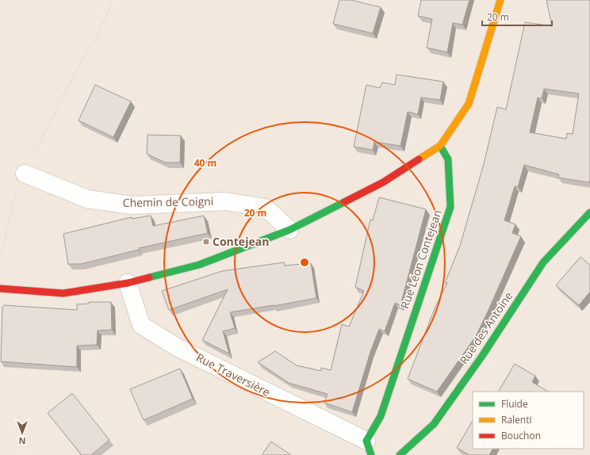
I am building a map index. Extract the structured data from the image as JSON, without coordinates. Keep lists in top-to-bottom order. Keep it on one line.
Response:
{"streets":{"street":["Chemin de Coigni","Rue Léon Contejean","Rue des Antoine","Rue Traversière"]},"crossings":[["Rue Léon Contejean","Rue Traversière"]],"places":{"transit":["Contejean"]},"legend":["Fluide","Ralenti","Bouchon"],"scale_bar":"20 m","north":"bottom","rings":["40 m","20 m"]}
